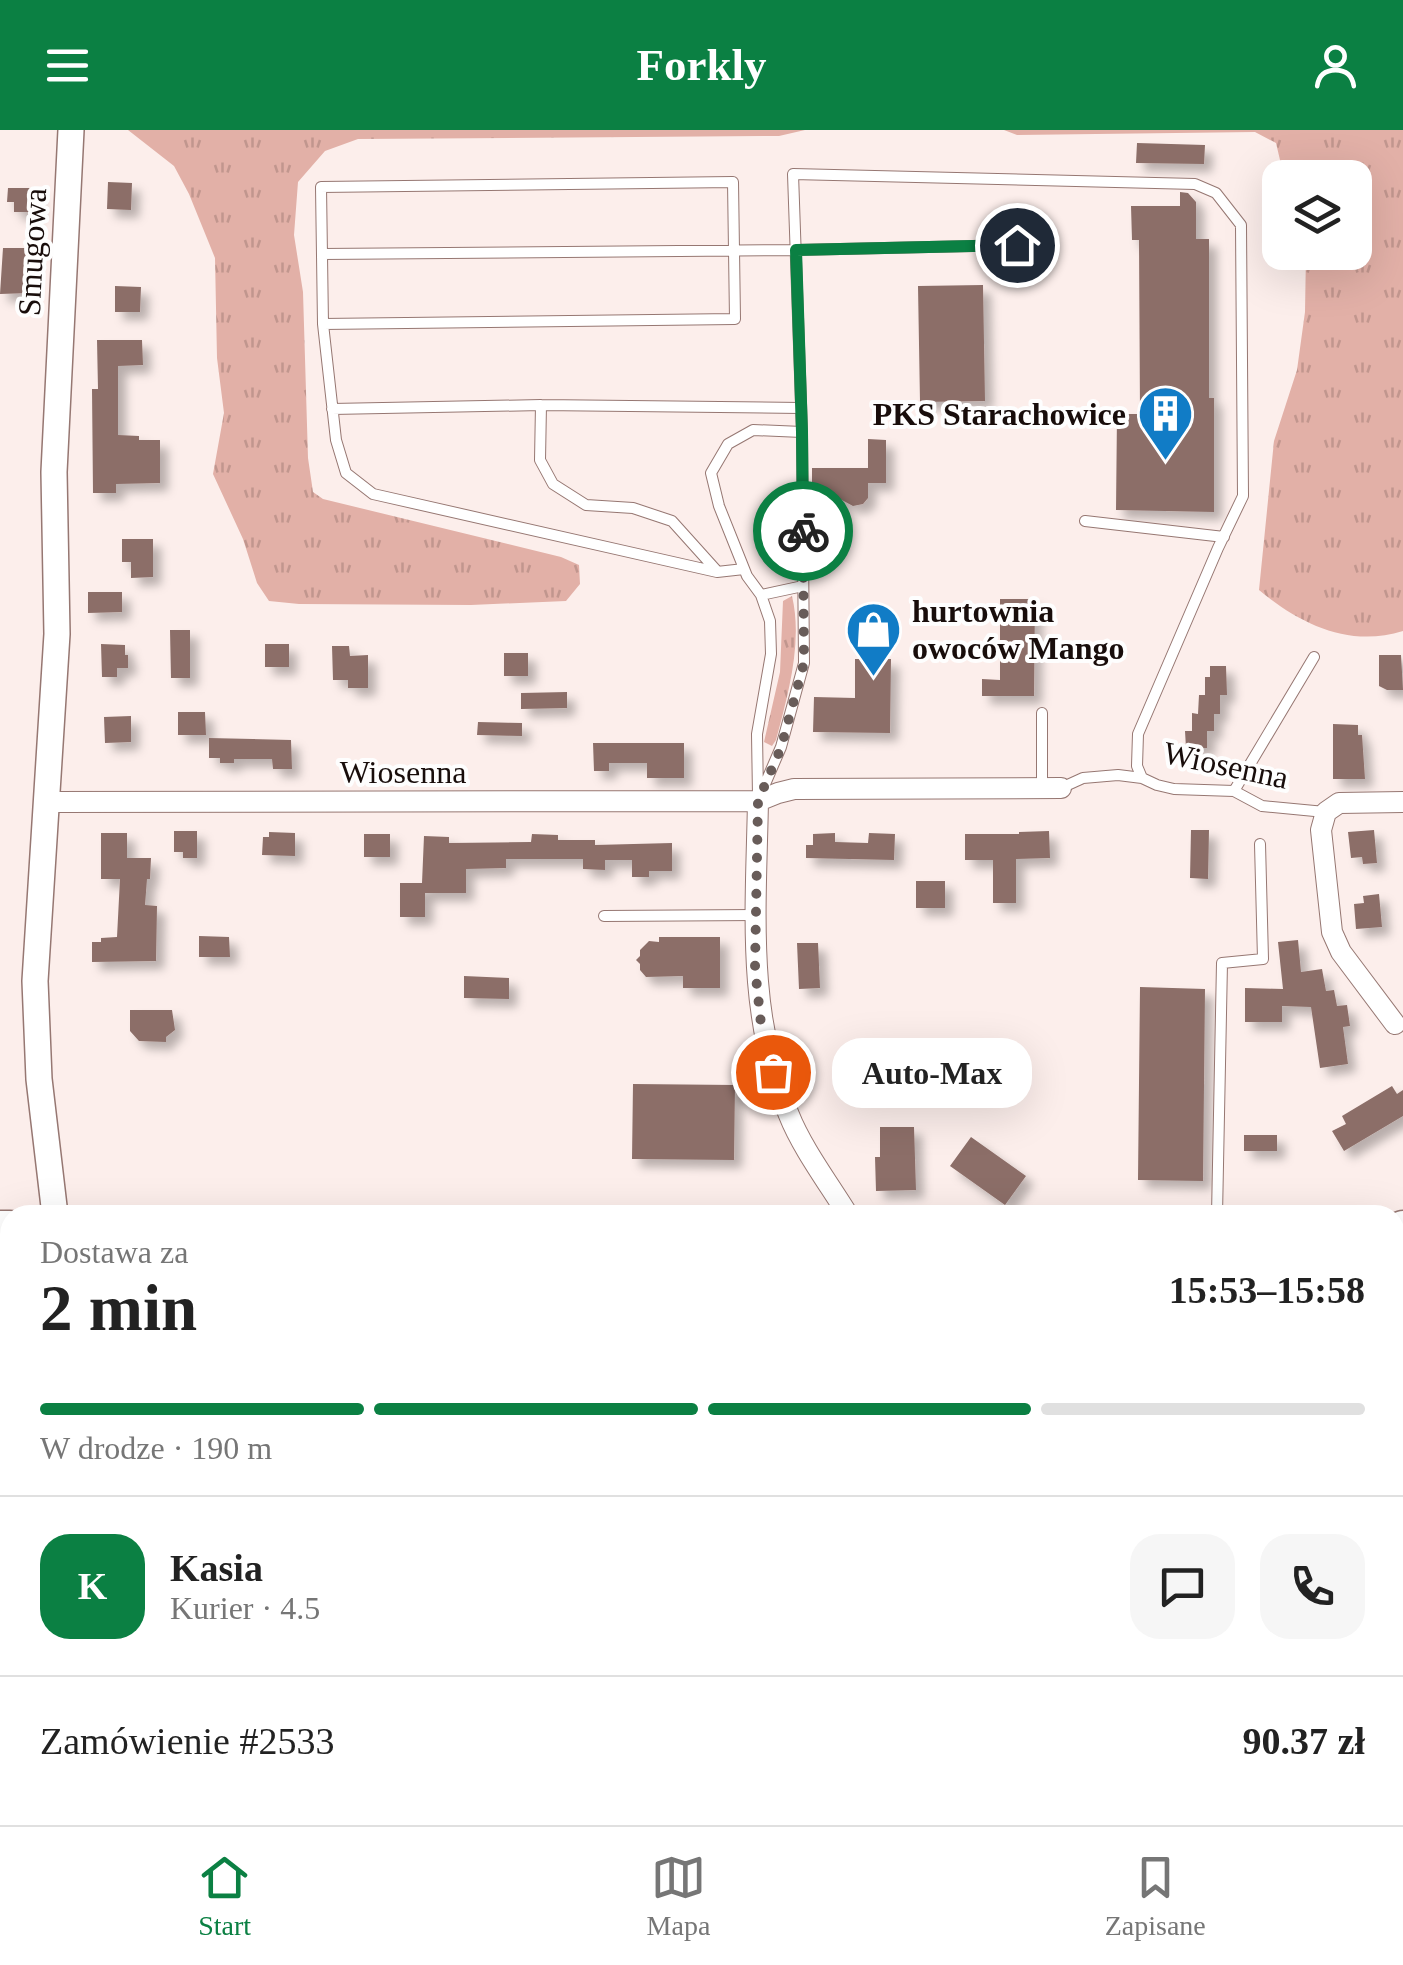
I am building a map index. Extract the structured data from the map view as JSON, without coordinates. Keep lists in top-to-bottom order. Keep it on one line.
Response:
{"streets":{"street":["Smugowa","Wiosenna"]},"crossings":[["Smugowa","Wiosenna"]],"places":{"building":["PKS Starachowice"],"shop":["hurtownia owoców Mango"],"other":["Auto-Max"]},"page":{"header":"Forkly","bubble":"Auto-Max","heading":["2 min","Dostawa za","15:53–15:58"],"panel":["Kasia","Kurier · 4.5","Zamówienie #2533","90.37 zł"],"bar":"W drodze · 190 m","round":"K","tabs":["Start","Mapa","Zapisane"]}}
